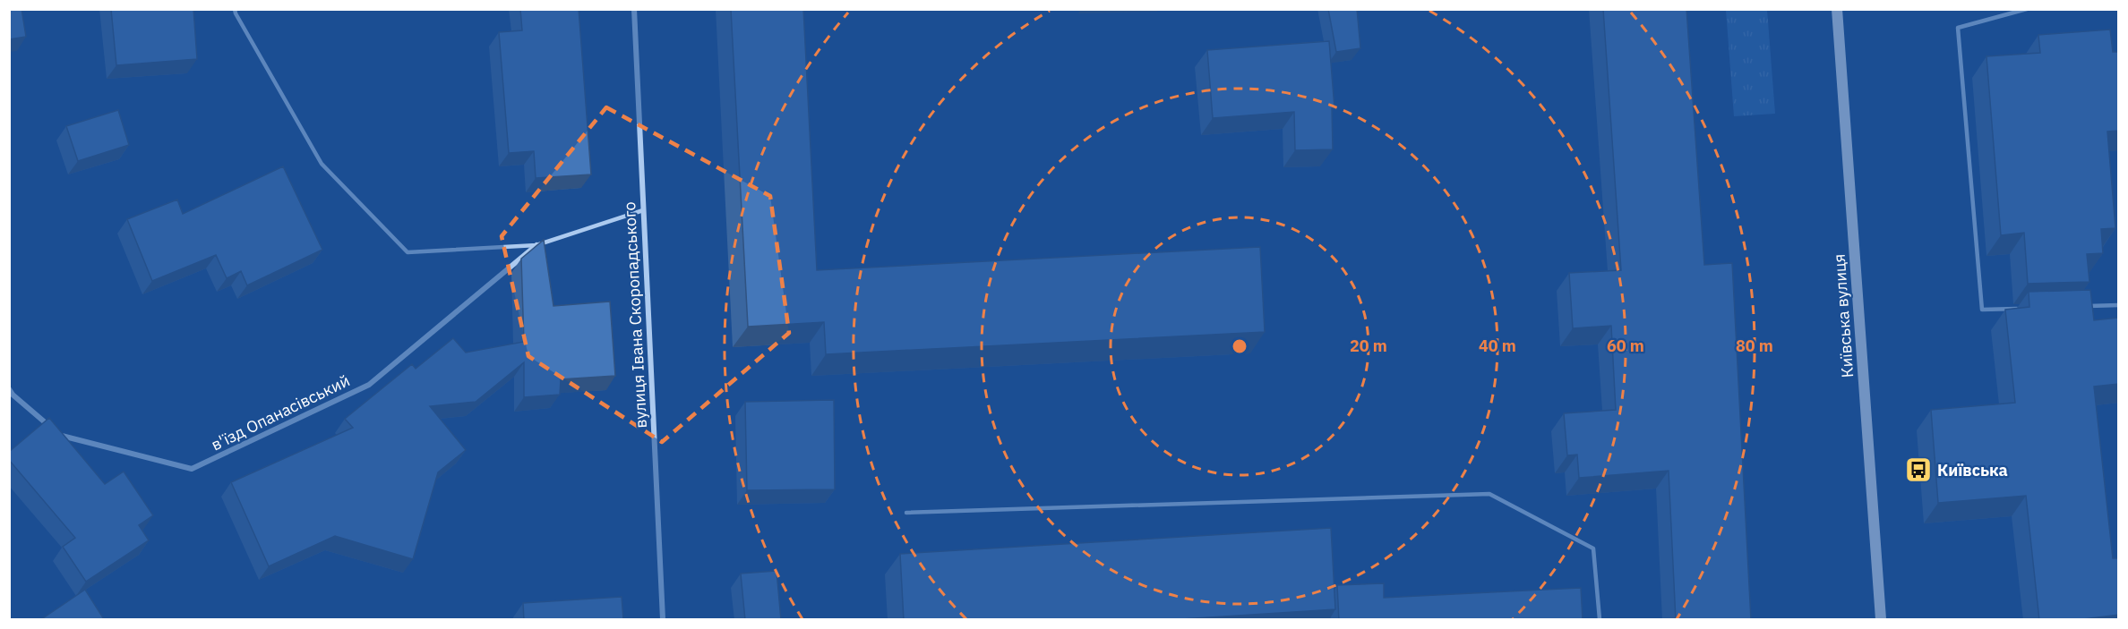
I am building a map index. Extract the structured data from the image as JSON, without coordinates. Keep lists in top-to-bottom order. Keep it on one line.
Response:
{"streets":{"main road":["Київська вулиця"],"street":["вулиця Івана Скоропадського","в'їзд Опанасівський"]},"places":{"bus stop":["Київська"]},"rings":["20 m","40 m","60 m","80 m"]}
